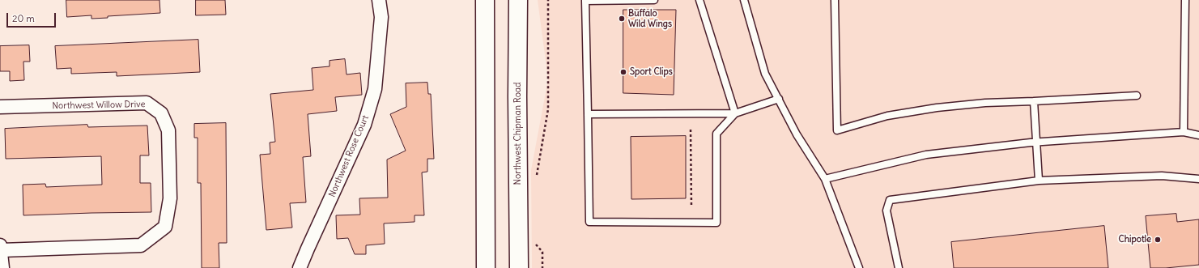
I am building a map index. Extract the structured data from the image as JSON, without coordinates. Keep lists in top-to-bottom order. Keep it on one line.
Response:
{"streets":{"main road":["Northwest Chipman Road"],"street":["Northwest Willow Drive","Northwest Rose Court"]},"places":["Buffalo Wild Wings","Sport Clips","Chipotle"],"scale_bar":"20 m"}
